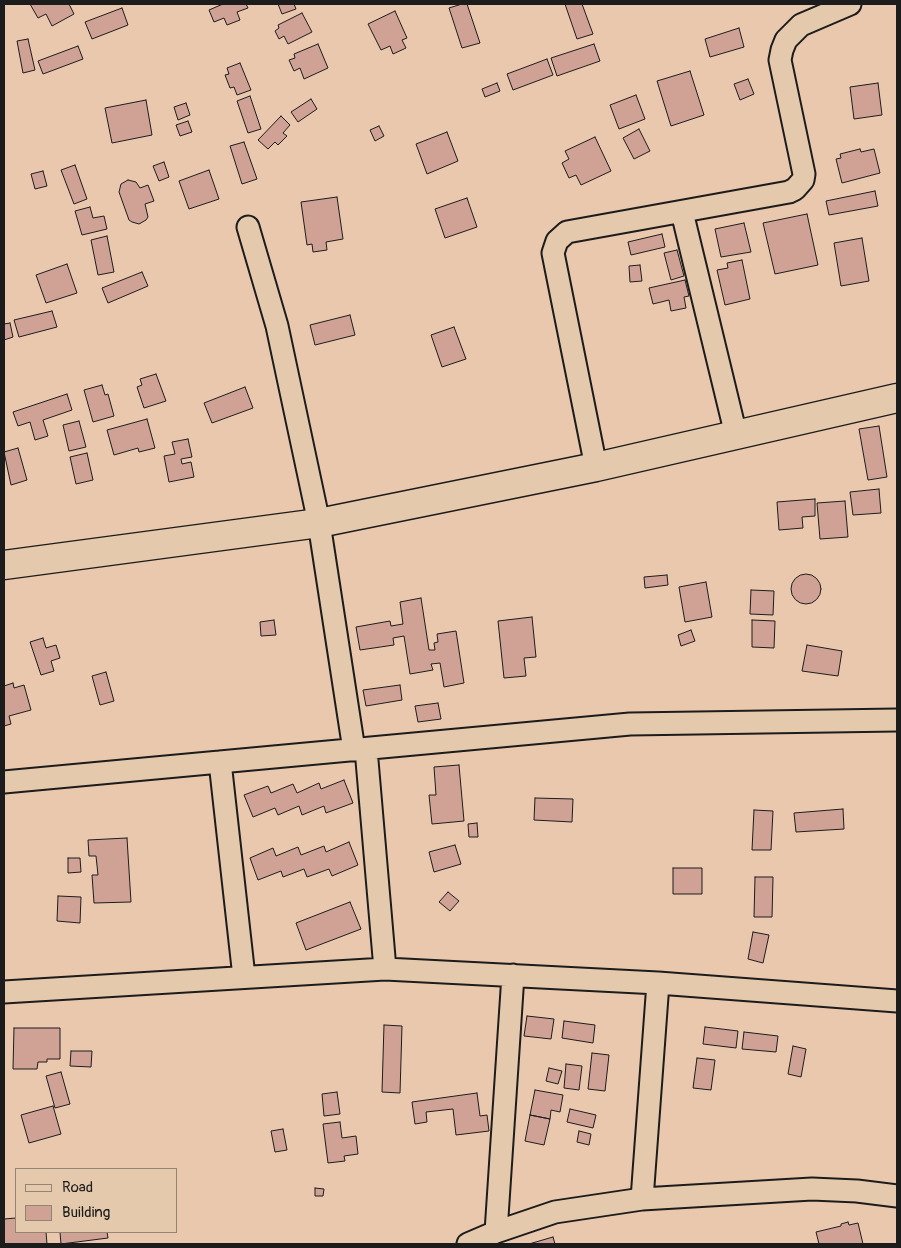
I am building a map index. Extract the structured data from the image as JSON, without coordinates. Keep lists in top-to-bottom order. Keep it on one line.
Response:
{"legend":["Road","Building"]}
